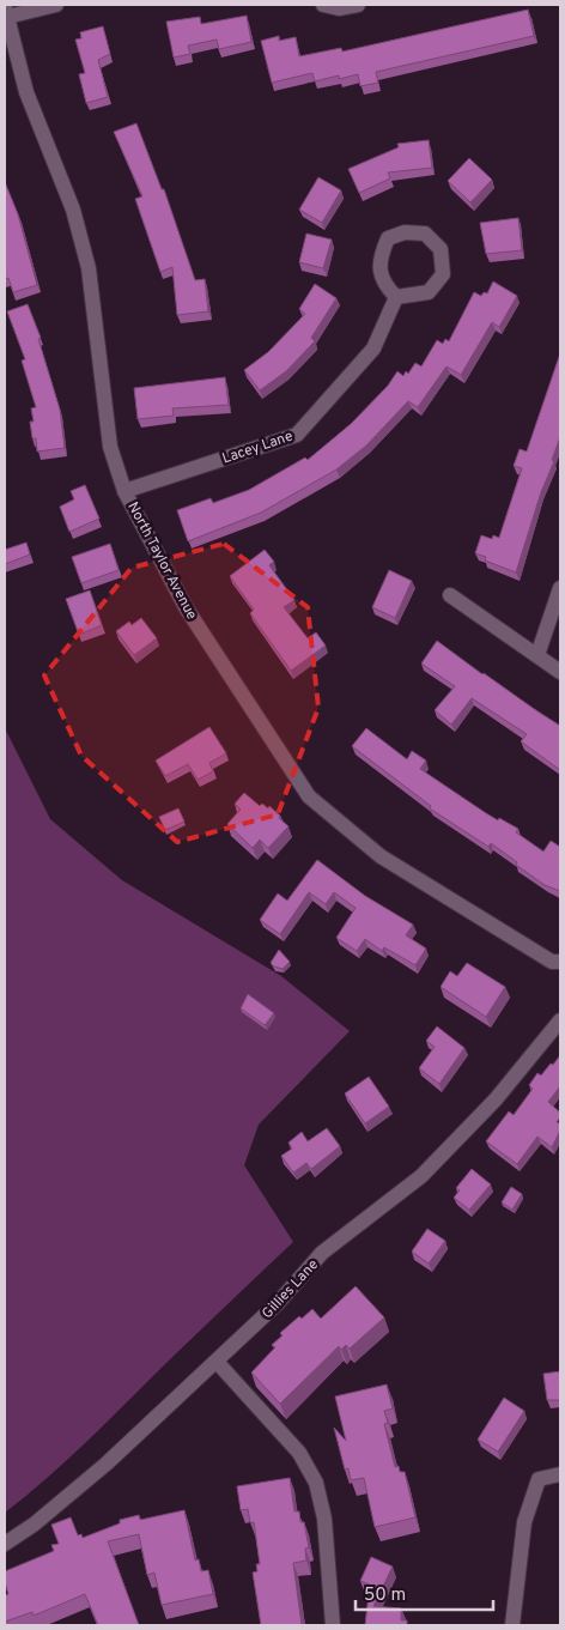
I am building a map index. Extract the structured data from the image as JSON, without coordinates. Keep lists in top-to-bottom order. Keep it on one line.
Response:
{"streets":{"street":["Lacey Lane","North Taylor Avenue","Gillies Lane"]},"crossings":[["Lacey Lane","North Taylor Avenue"]],"scale_bar":"50 m"}
